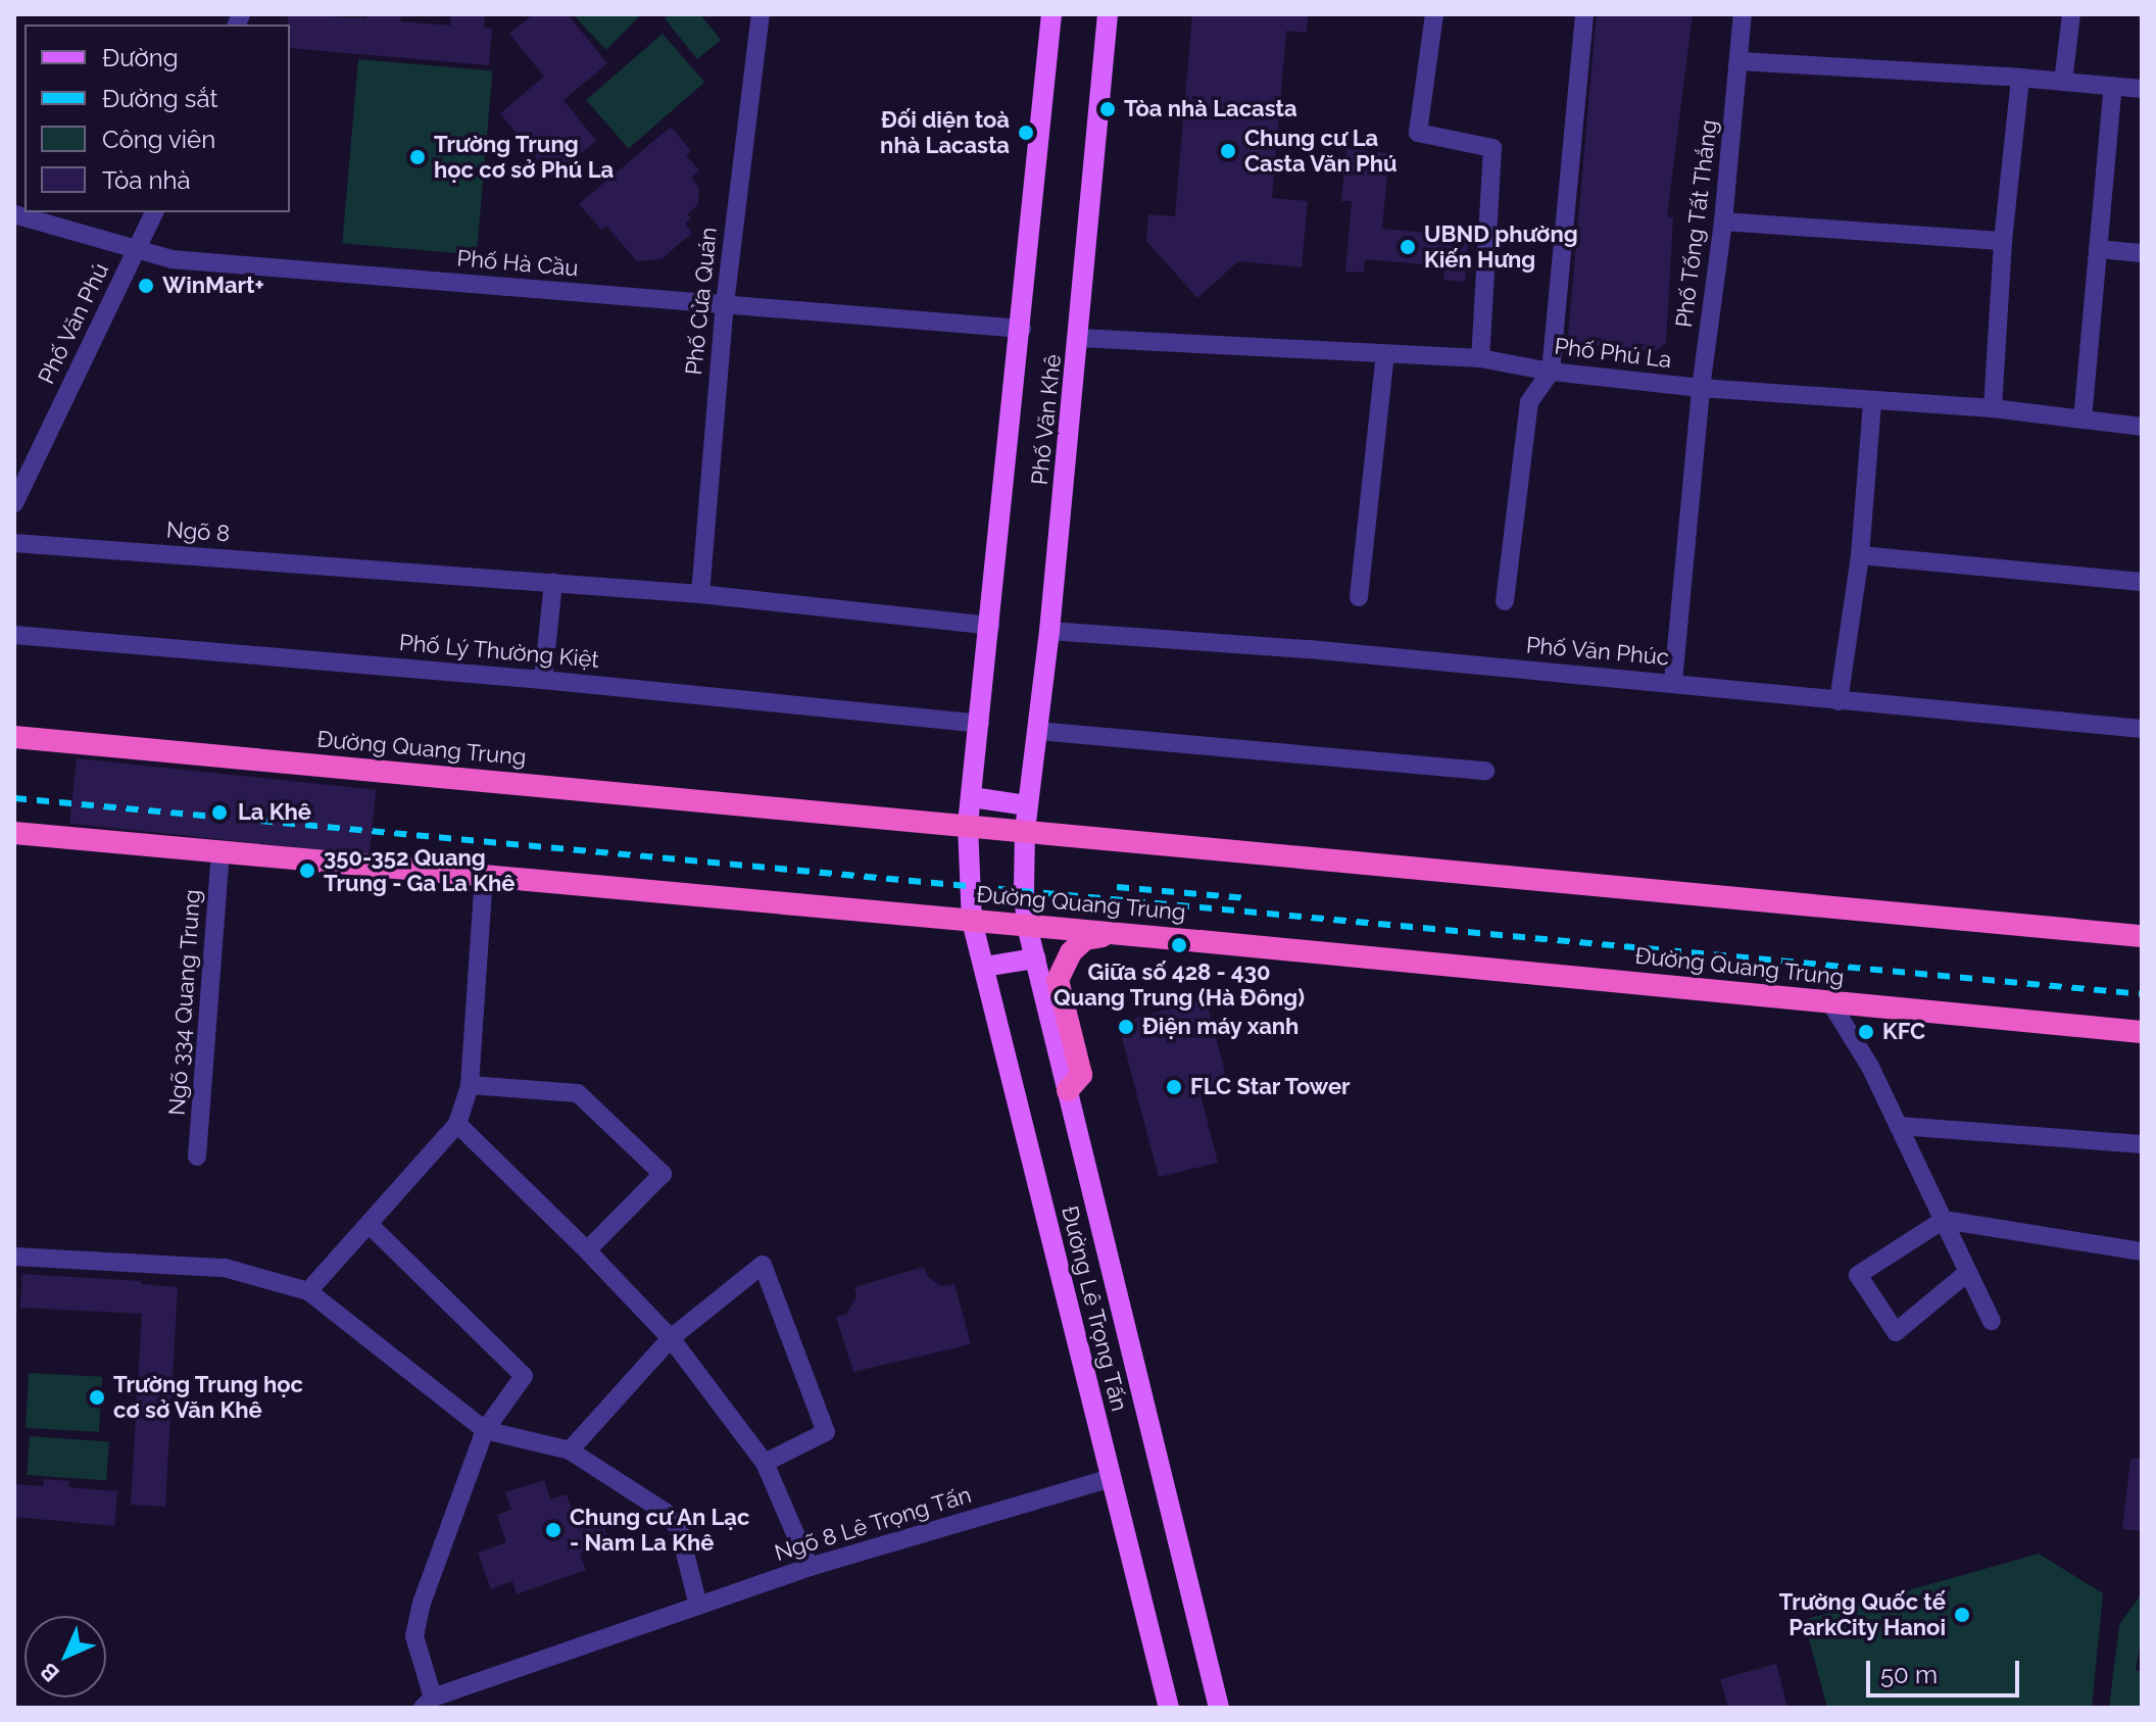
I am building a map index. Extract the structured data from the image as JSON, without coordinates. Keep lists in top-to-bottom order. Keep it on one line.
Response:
{"streets":{"highway":["Đường Quang Trung"],"main road":["Phố Văn Khê","Đường Lê Trọng Tấn"],"street":["Phố Tống Tất Thắng","Phố Hà Cầu","Phố Cửa Quán","Phố Văn Phú","Phố Phú La","Ngõ 8","Phố Lý Thường Kiệt","Phố Văn Phúc","Ngõ 334 Quang Trung","Ngõ 8 Lê Trọng Tấn"]},"crossings":[["Phố Tống Tất Thắng","Phố Phú La"],["Phố Tống Tất Thắng","Phố Văn Phúc"],["Phố Hà Cầu","Phố Cửa Quán"],["Phố Hà Cầu","Phố Văn Phú"],["Phố Hà Cầu","Phố Văn Khê"],["Phố Cửa Quán","Ngõ 8"],["Phố Phú La","Phố Văn Khê"],["Phố Văn Khê","Ngõ 8"],["Phố Văn Khê","Phố Lý Thường Kiệt"],["Phố Văn Khê","Phố Văn Phúc"],["Phố Văn Khê","Đường Quang Trung"],["Phố Văn Khê","Đường Lê Trọng Tấn"],["Đường Quang Trung","Ngõ 334 Quang Trung"],["Đường Quang Trung","Đường Lê Trọng Tấn"],["Đường Lê Trọng Tấn","Ngõ 8 Lê Trọng Tấn"]],"places":["Tòa nhà Lacasta","Đối diện toà nhà Lacasta","Chung cư La Casta Văn Phú","Trường Trung học cơ sở Phú La","UBND phường Kiến Hưng","WinMart+","La Khê","350-352 Quang Trung - Ga La Khê","Giữa số 428 - 430 Quang Trung (Hà Đông)","Điện máy xanh","KFC","FLC Star Tower","Trường Trung học cơ sở Văn Khê","Chung cư An Lạc - Nam La Khê","Trường Quốc tế ParkCity Hanoi"],"legend":["Đường","Đường sắt","Công viên","Tòa nhà"],"scale_bar":"50 m","north":"bottom left"}
